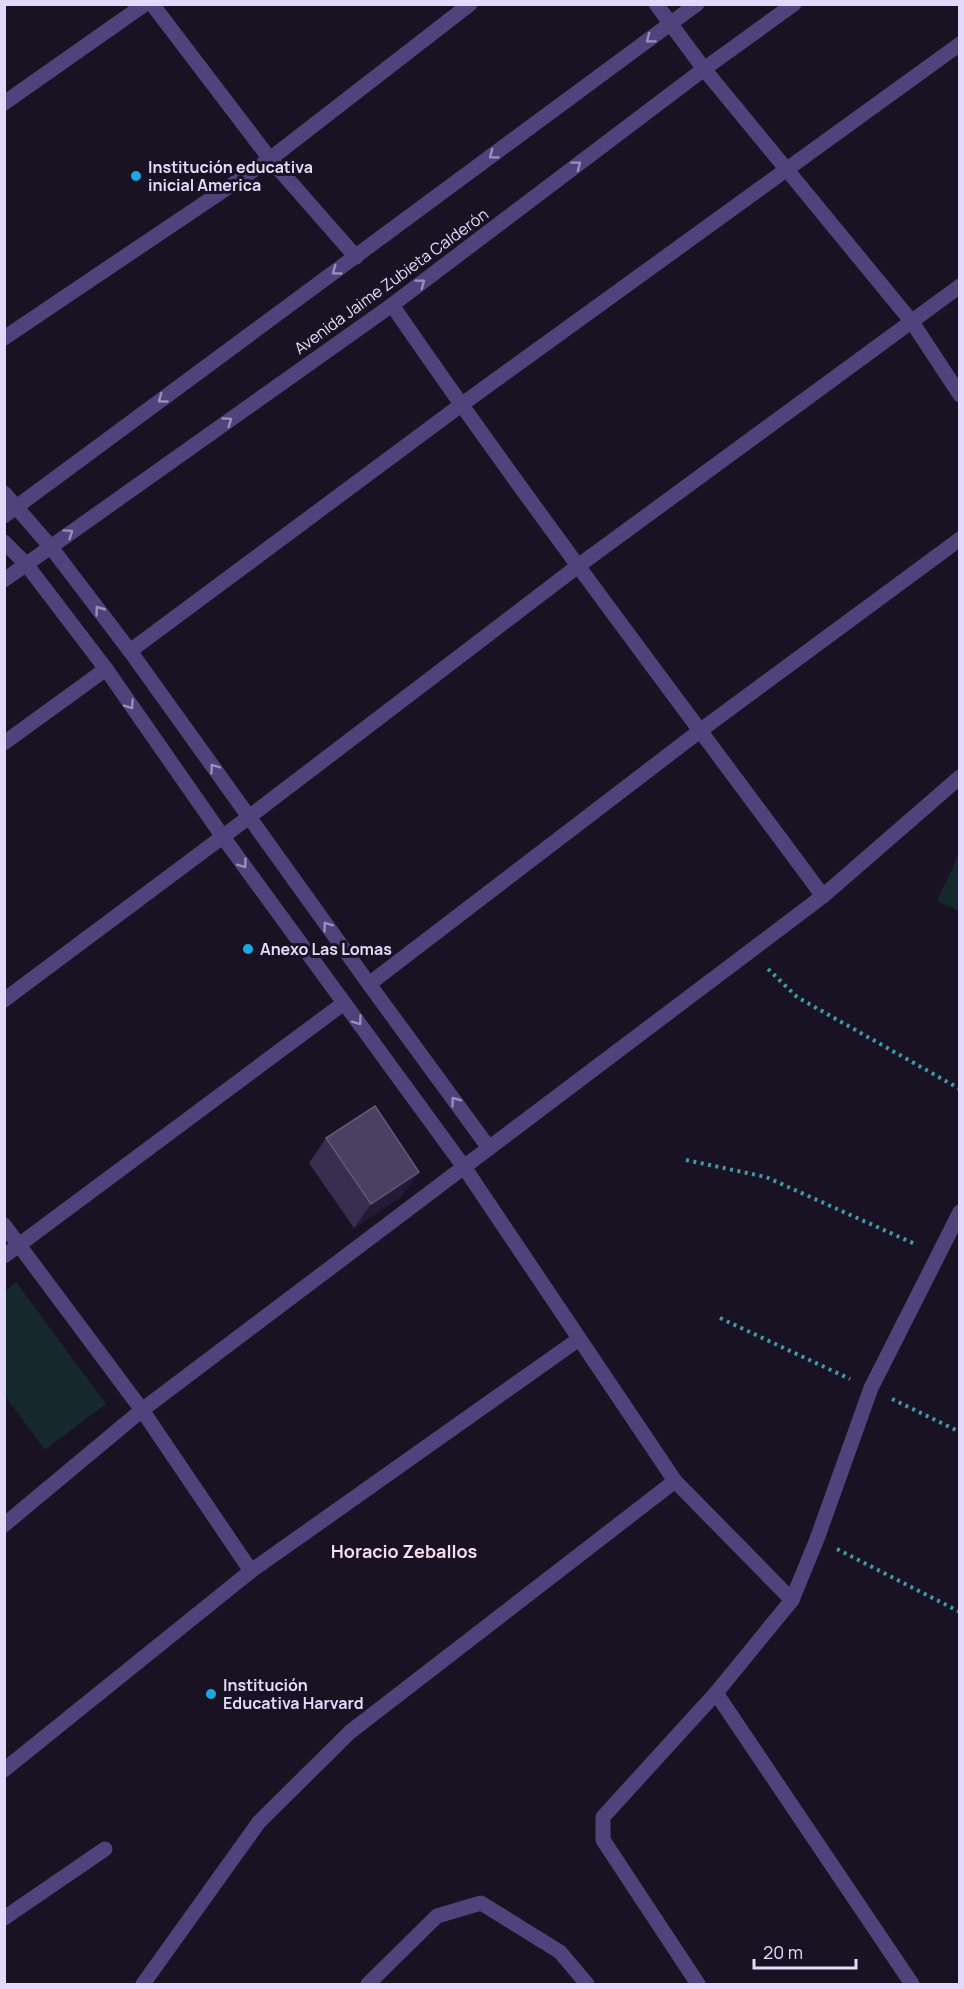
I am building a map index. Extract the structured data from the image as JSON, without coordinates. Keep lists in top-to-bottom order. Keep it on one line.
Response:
{"streets":{"street":["Avenida Jaime Zubieta Calderón"]},"districts":["Horacio Zeballos"],"places":["Institución educativa inicial America","Anexo Las Lomas","Institución Educativa Harvard"],"scale_bar":"20 m"}
